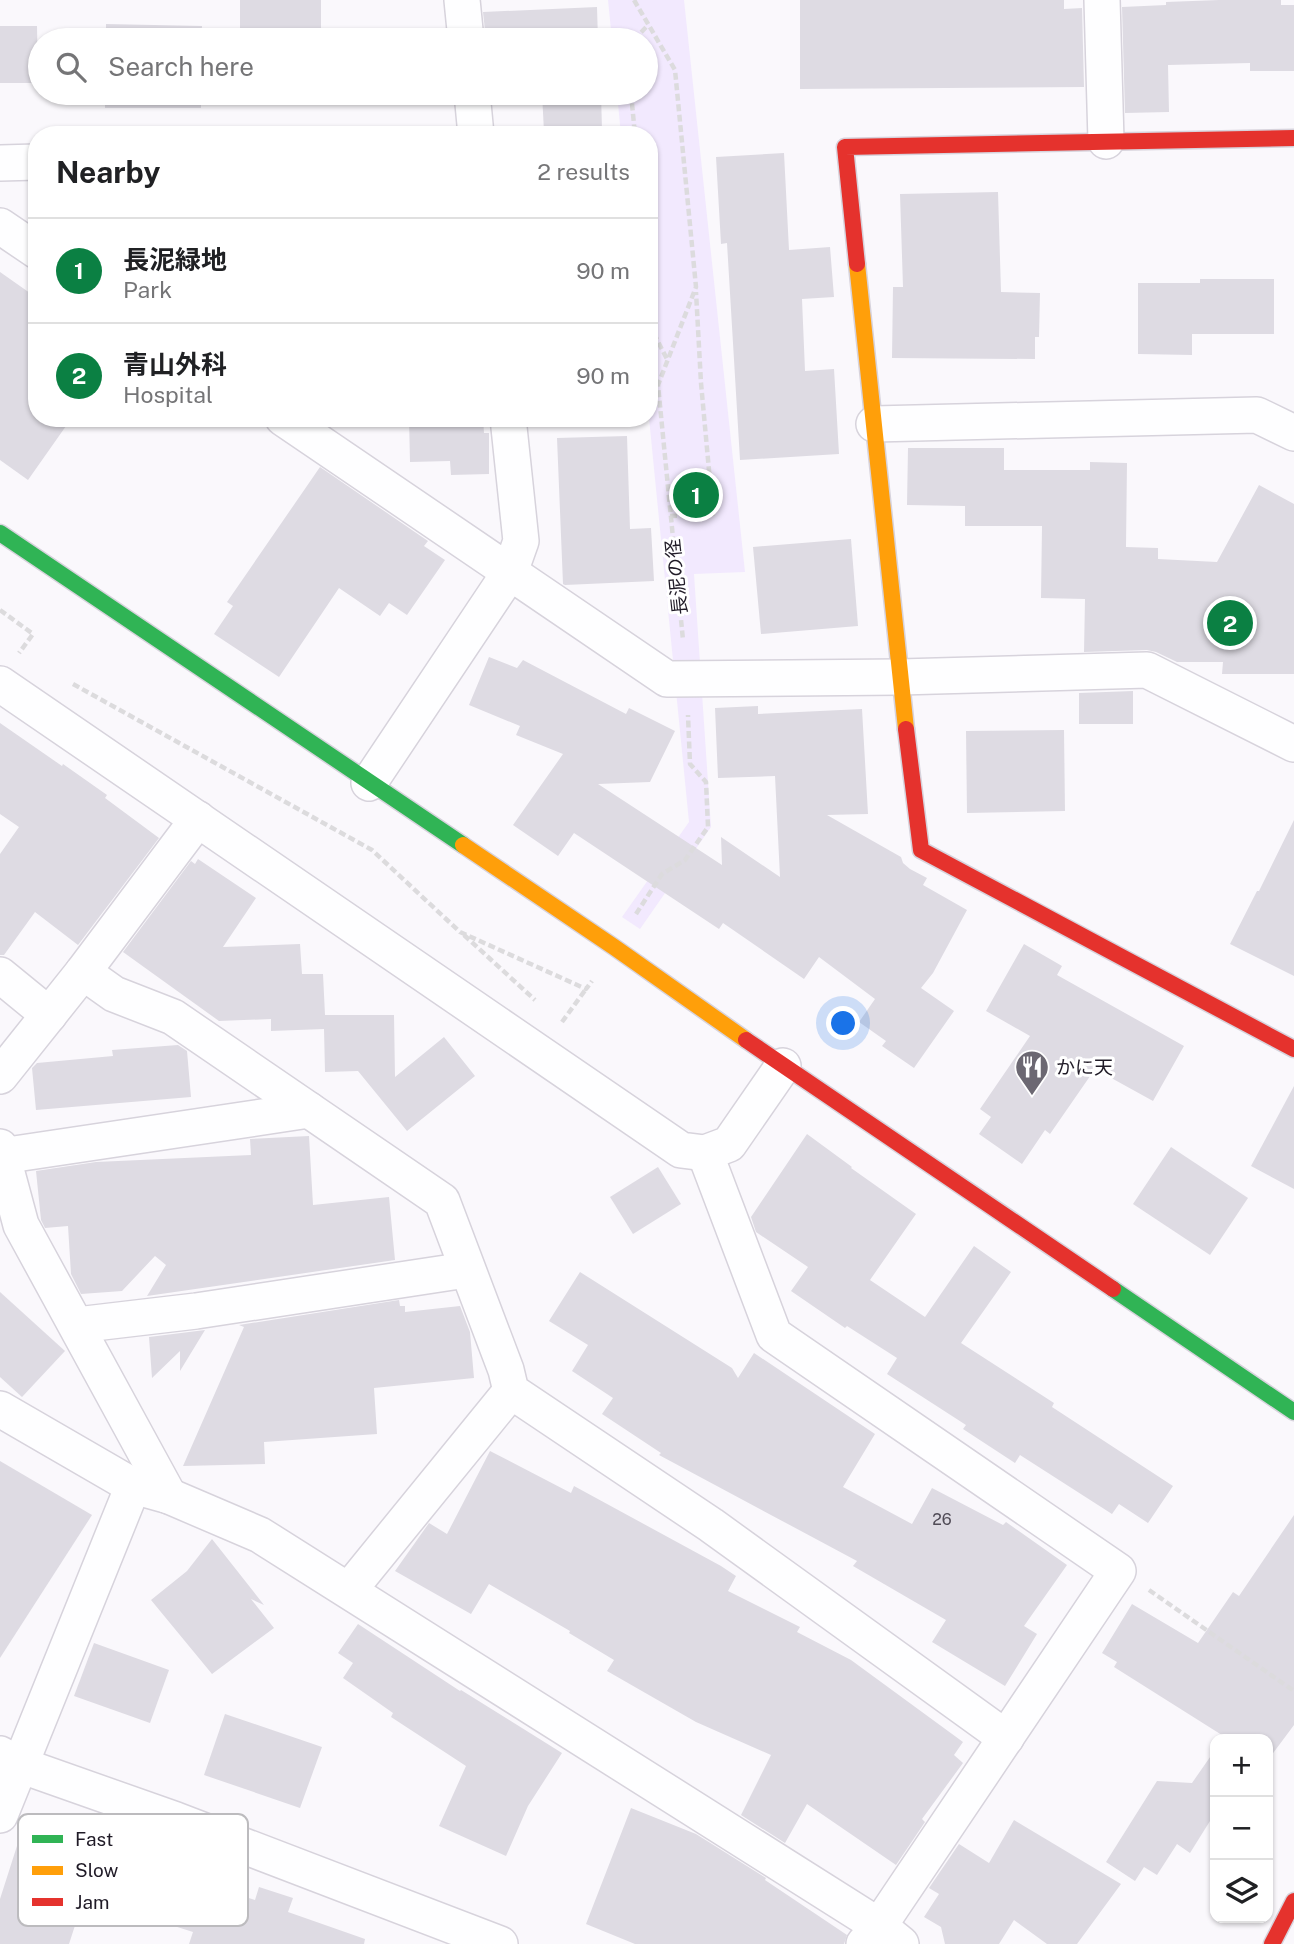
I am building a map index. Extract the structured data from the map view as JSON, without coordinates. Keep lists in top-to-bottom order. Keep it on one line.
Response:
{"streets":{"path":["長泥の径"]},"places":{"restaurant":["かに天"]},"house_numbers":["26"],"legend":["Fast","Slow","Jam"],"page":{"search":"Search here","heading":["Nearby","2 results"],"list":[{"mark":"1","name":"長泥緑地","note":"Park","value":"90 m"},{"mark":"2","name":"青山外科","note":"Hospital","value":"90 m"}],"pins":["1","2"],"map_buttons":["+","−"]}}
